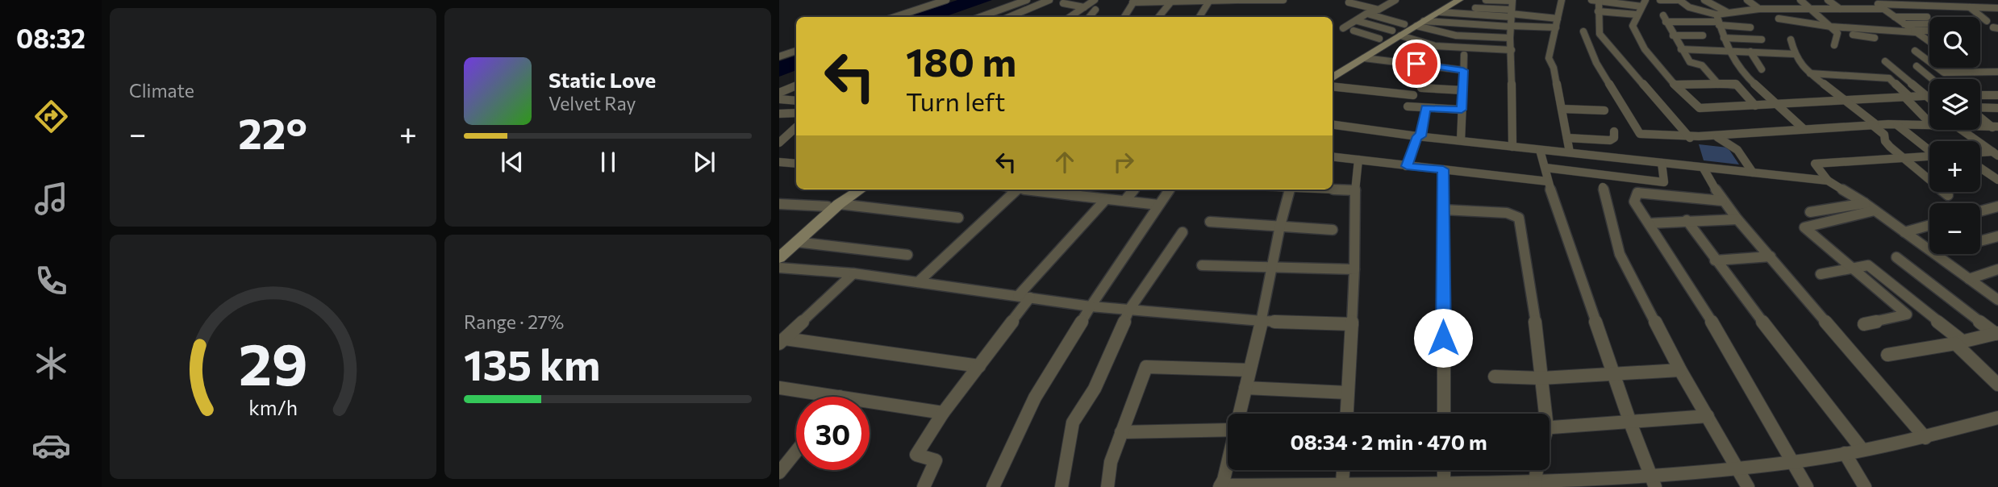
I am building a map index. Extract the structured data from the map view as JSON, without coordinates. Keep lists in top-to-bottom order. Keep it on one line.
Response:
{"page":{"tabs":"08:32","tile":["Climate",["Range · 27%","135 km"]],"map_buttons":["+","−"],"turn":["180 m","Turn left"],"song":["Static Love","Velvet Ray"],"heat":["−","22°","+"],"limit":"30","trip":"08:34 · 2 min · 470 m","gauge":["29","km/h"]}}
